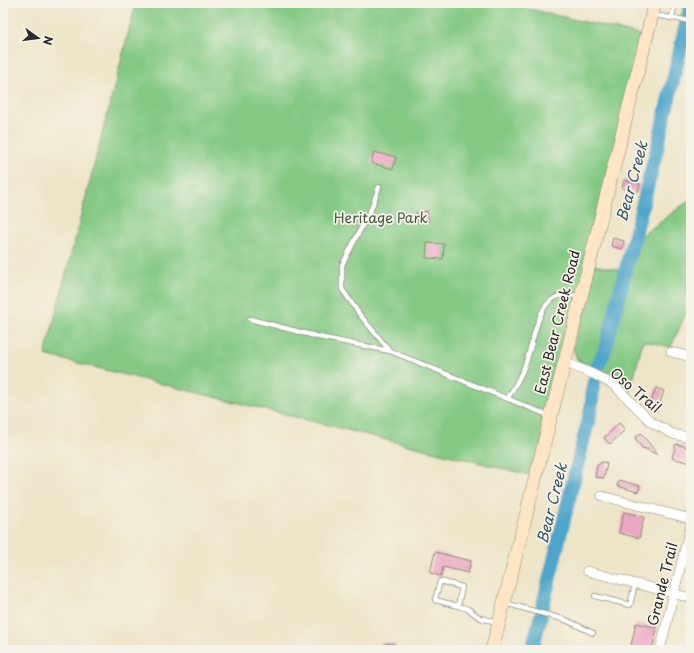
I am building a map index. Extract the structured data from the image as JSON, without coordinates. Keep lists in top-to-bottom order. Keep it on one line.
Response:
{"streets":{"main road":["East Bear Creek Road"],"street":["Oso Trail","Grande Trail"]},"crossings":[["East Bear Creek Road","Oso Trail"]],"water":["Bear Creek"],"parks":["Heritage Park"],"north":"right"}
